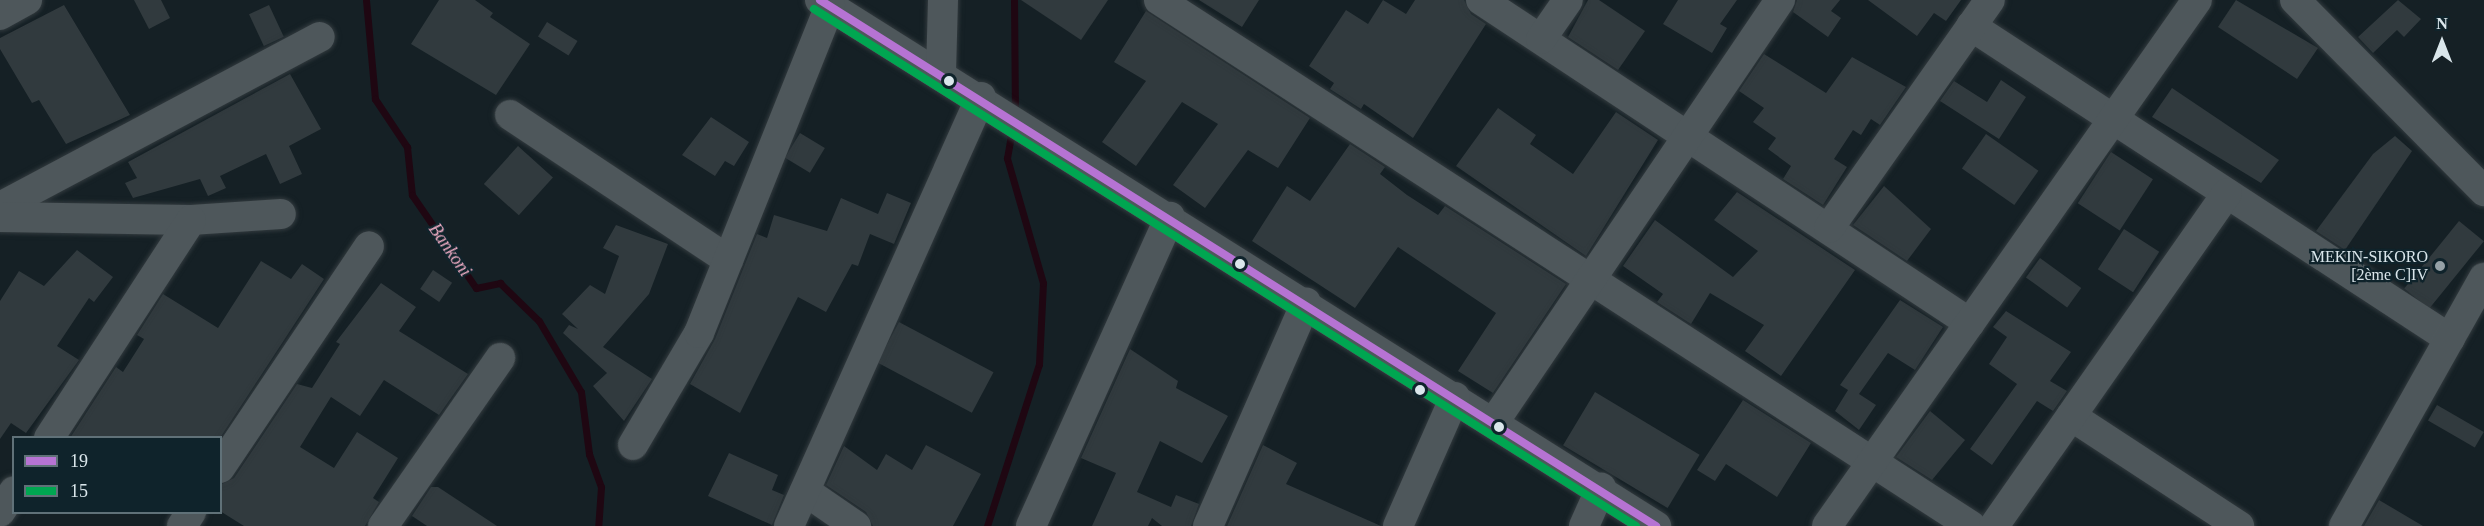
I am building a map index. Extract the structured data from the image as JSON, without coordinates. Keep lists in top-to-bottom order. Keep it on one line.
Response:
{"water":["Bankoni"],"places":["MEKIN-SIKORO [2ème C]IV"],"lines":["transit line 19","transit line 15"],"legend":["19","15"],"north":"top"}
